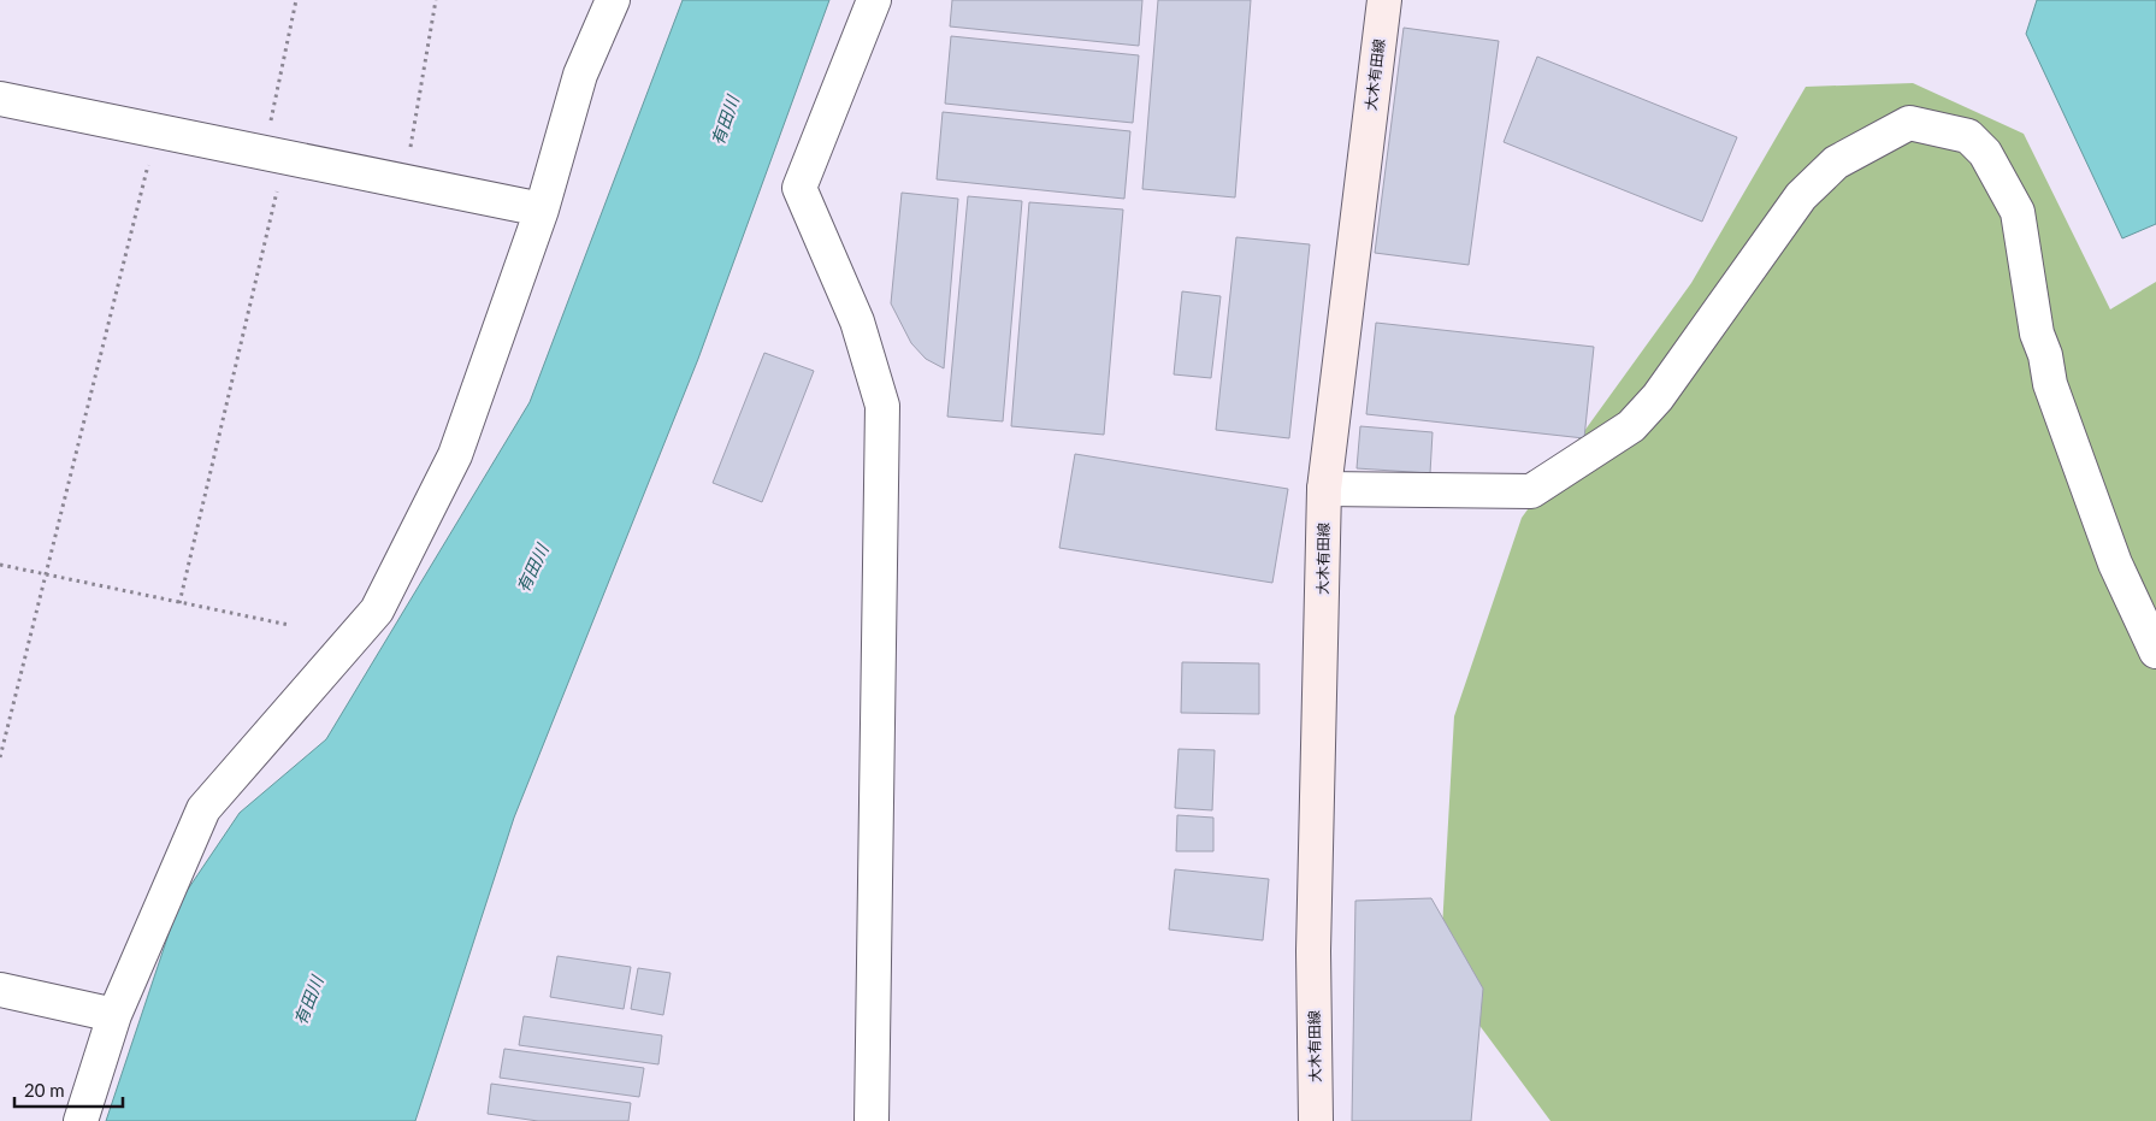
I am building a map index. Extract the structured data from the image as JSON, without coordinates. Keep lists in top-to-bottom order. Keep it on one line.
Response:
{"streets":{"main road":["大木有田線"]},"water":["有田川"],"scale_bar":"20 m"}
